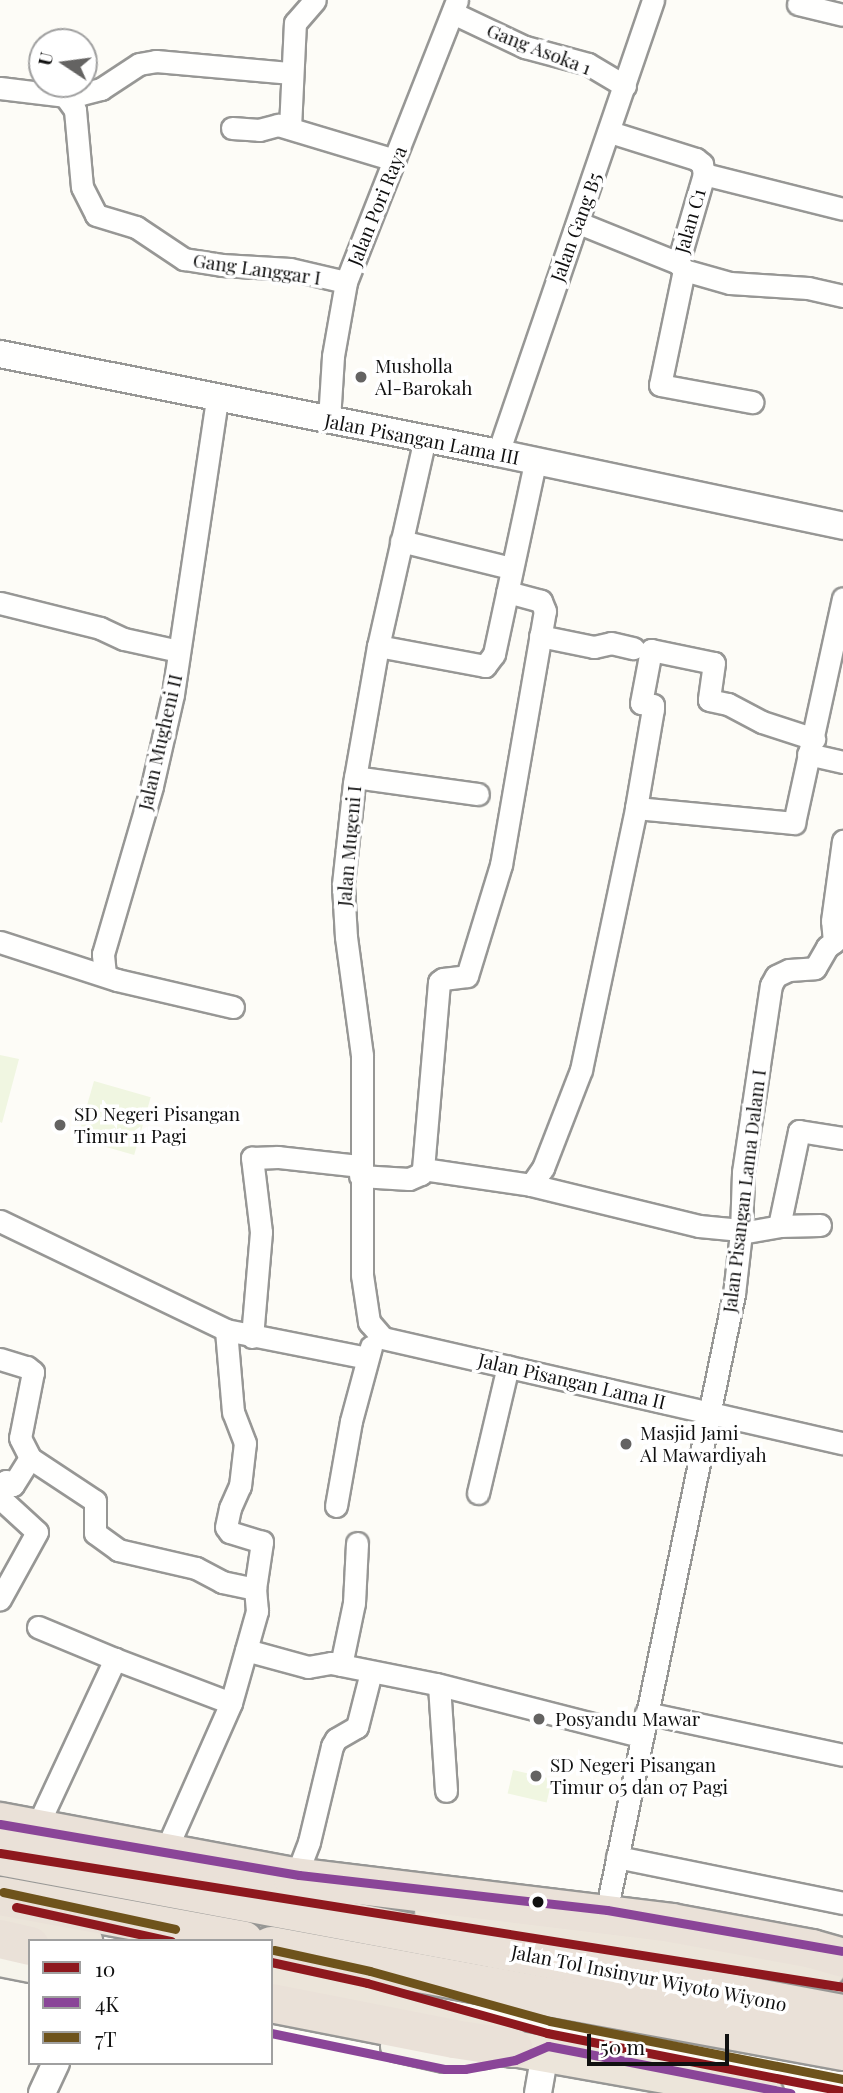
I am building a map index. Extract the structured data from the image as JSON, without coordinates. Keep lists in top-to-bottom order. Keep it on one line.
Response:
{"streets":{"highway":["Jalan Tol Insinyur Wiyoto Wiyono"],"street":["Gang Asoka 1","Jalan Pori Raya","Jalan C1","Jalan Gang B5","Gang Langgar I","Jalan Pisangan Lama III","Jalan Mugheni II","Jalan Mugeni I","Jalan Pisangan Lama Dalam I","Jalan Pisangan Lama II"]},"crossings":[["Gang Asoka 1","Jalan Pori Raya"],["Gang Asoka 1","Jalan Gang B5"],["Jalan Pori Raya","Gang Langgar I"],["Jalan Pori Raya","Jalan Pisangan Lama III"],["Jalan C1","Jalan Gang B5"],["Jalan Gang B5","Jalan Pisangan Lama III"],["Jalan Pisangan Lama III","Jalan Mugheni II"],["Jalan Pisangan Lama III","Jalan Mugeni I"],["Jalan Mugeni I","Jalan Pisangan Lama II"],["Jalan Pisangan Lama Dalam I","Jalan Pisangan Lama II"]],"places":["Musholla Al-Barokah","SD Negeri Pisangan Timur 11 Pagi","Masjid Jami Al Mawardiyah","Posyandu Mawar","SD Negeri Pisangan Timur 05 dan 07 Pagi"],"lines":["transit line 4K","transit line 10","transit line 7T"],"legend":["10","4K","7T"],"scale_bar":"50 m","north":"left"}
